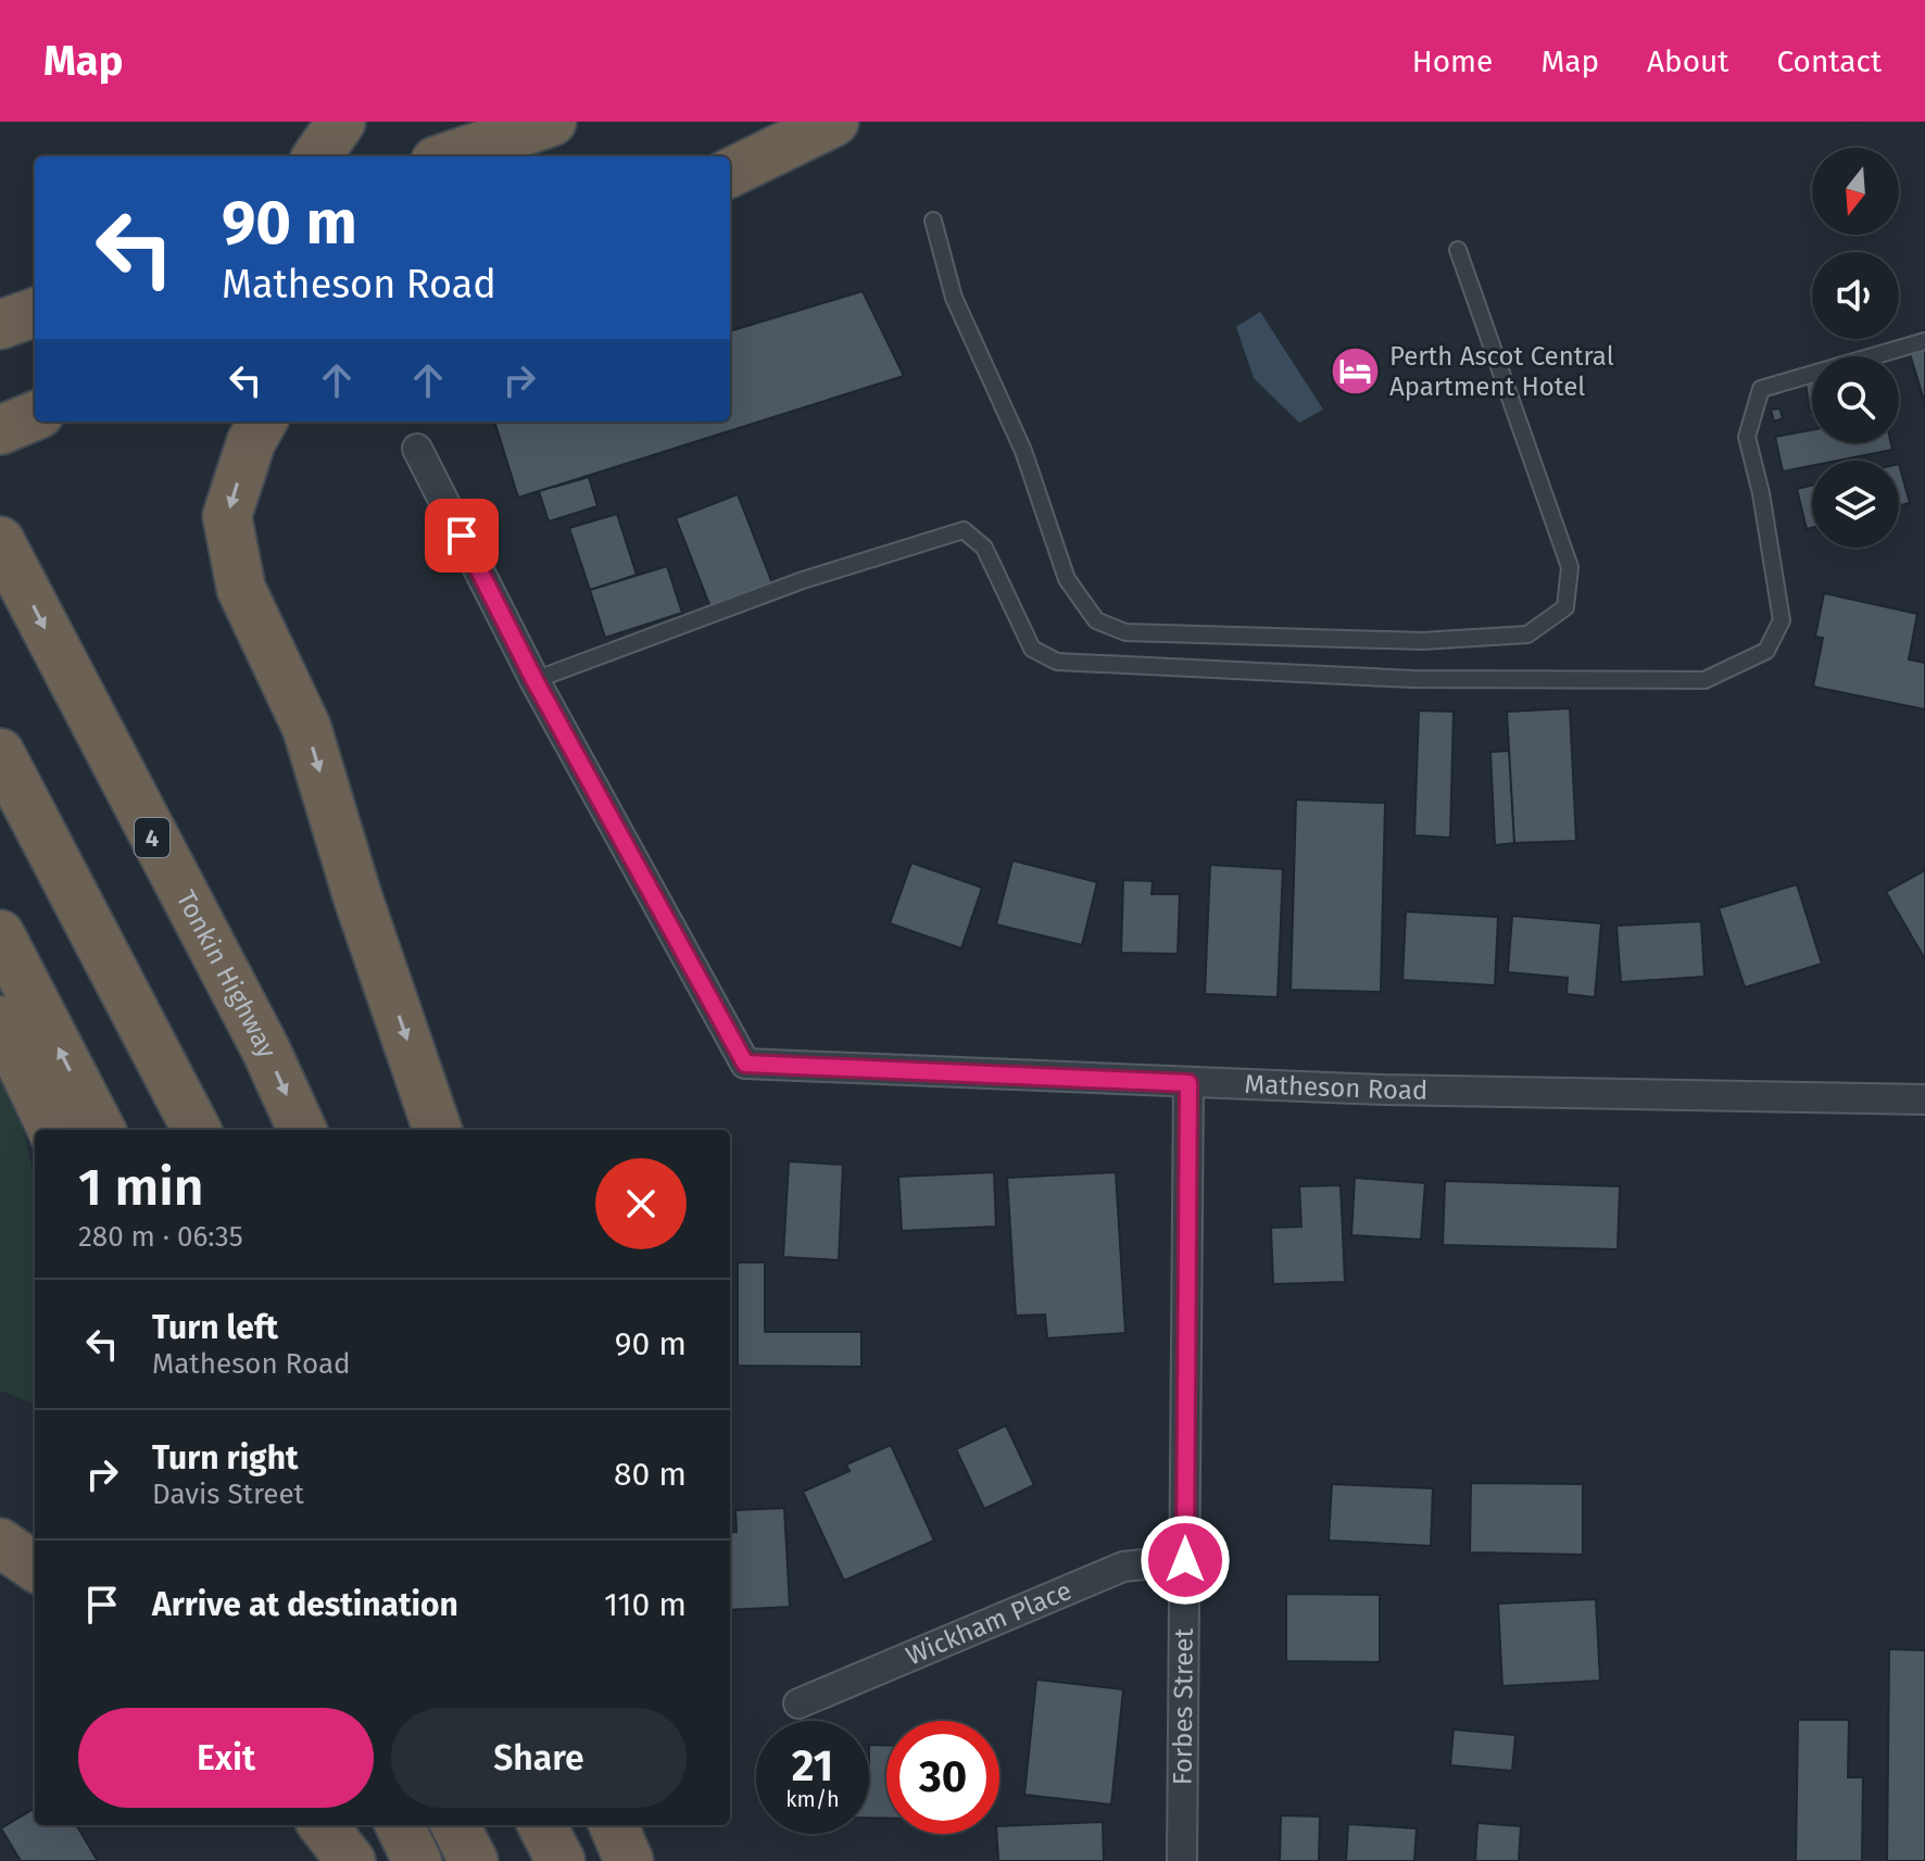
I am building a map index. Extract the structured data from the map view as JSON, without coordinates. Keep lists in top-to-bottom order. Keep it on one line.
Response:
{"streets":{"highway":["4","Tonkin Highway"],"street":["Matheson Road","Wickham Place","Forbes Street"]},"crossings":[["Matheson Road","Forbes Street"],["Wickham Place","Forbes Street"]],"places":{"hotel":["Perth Ascot Central Apartment Hotel"]},"north":"bottom","page":{"header":"Map","nav":["Home","Map","About","Contact"],"turn":["90 m","Matheson Road"],"heading":["1 min","280 m · 06:35"],"list":[{"name":"Turn left","note":"Matheson Road","value":"90 m"},{"name":"Turn right","note":"Davis Street","value":"80 m"},{"name":"Arrive at destination","value":"110 m"}],"buttons":["Exit","Share"],"speed":"21 km/h","limit":"30"}}
